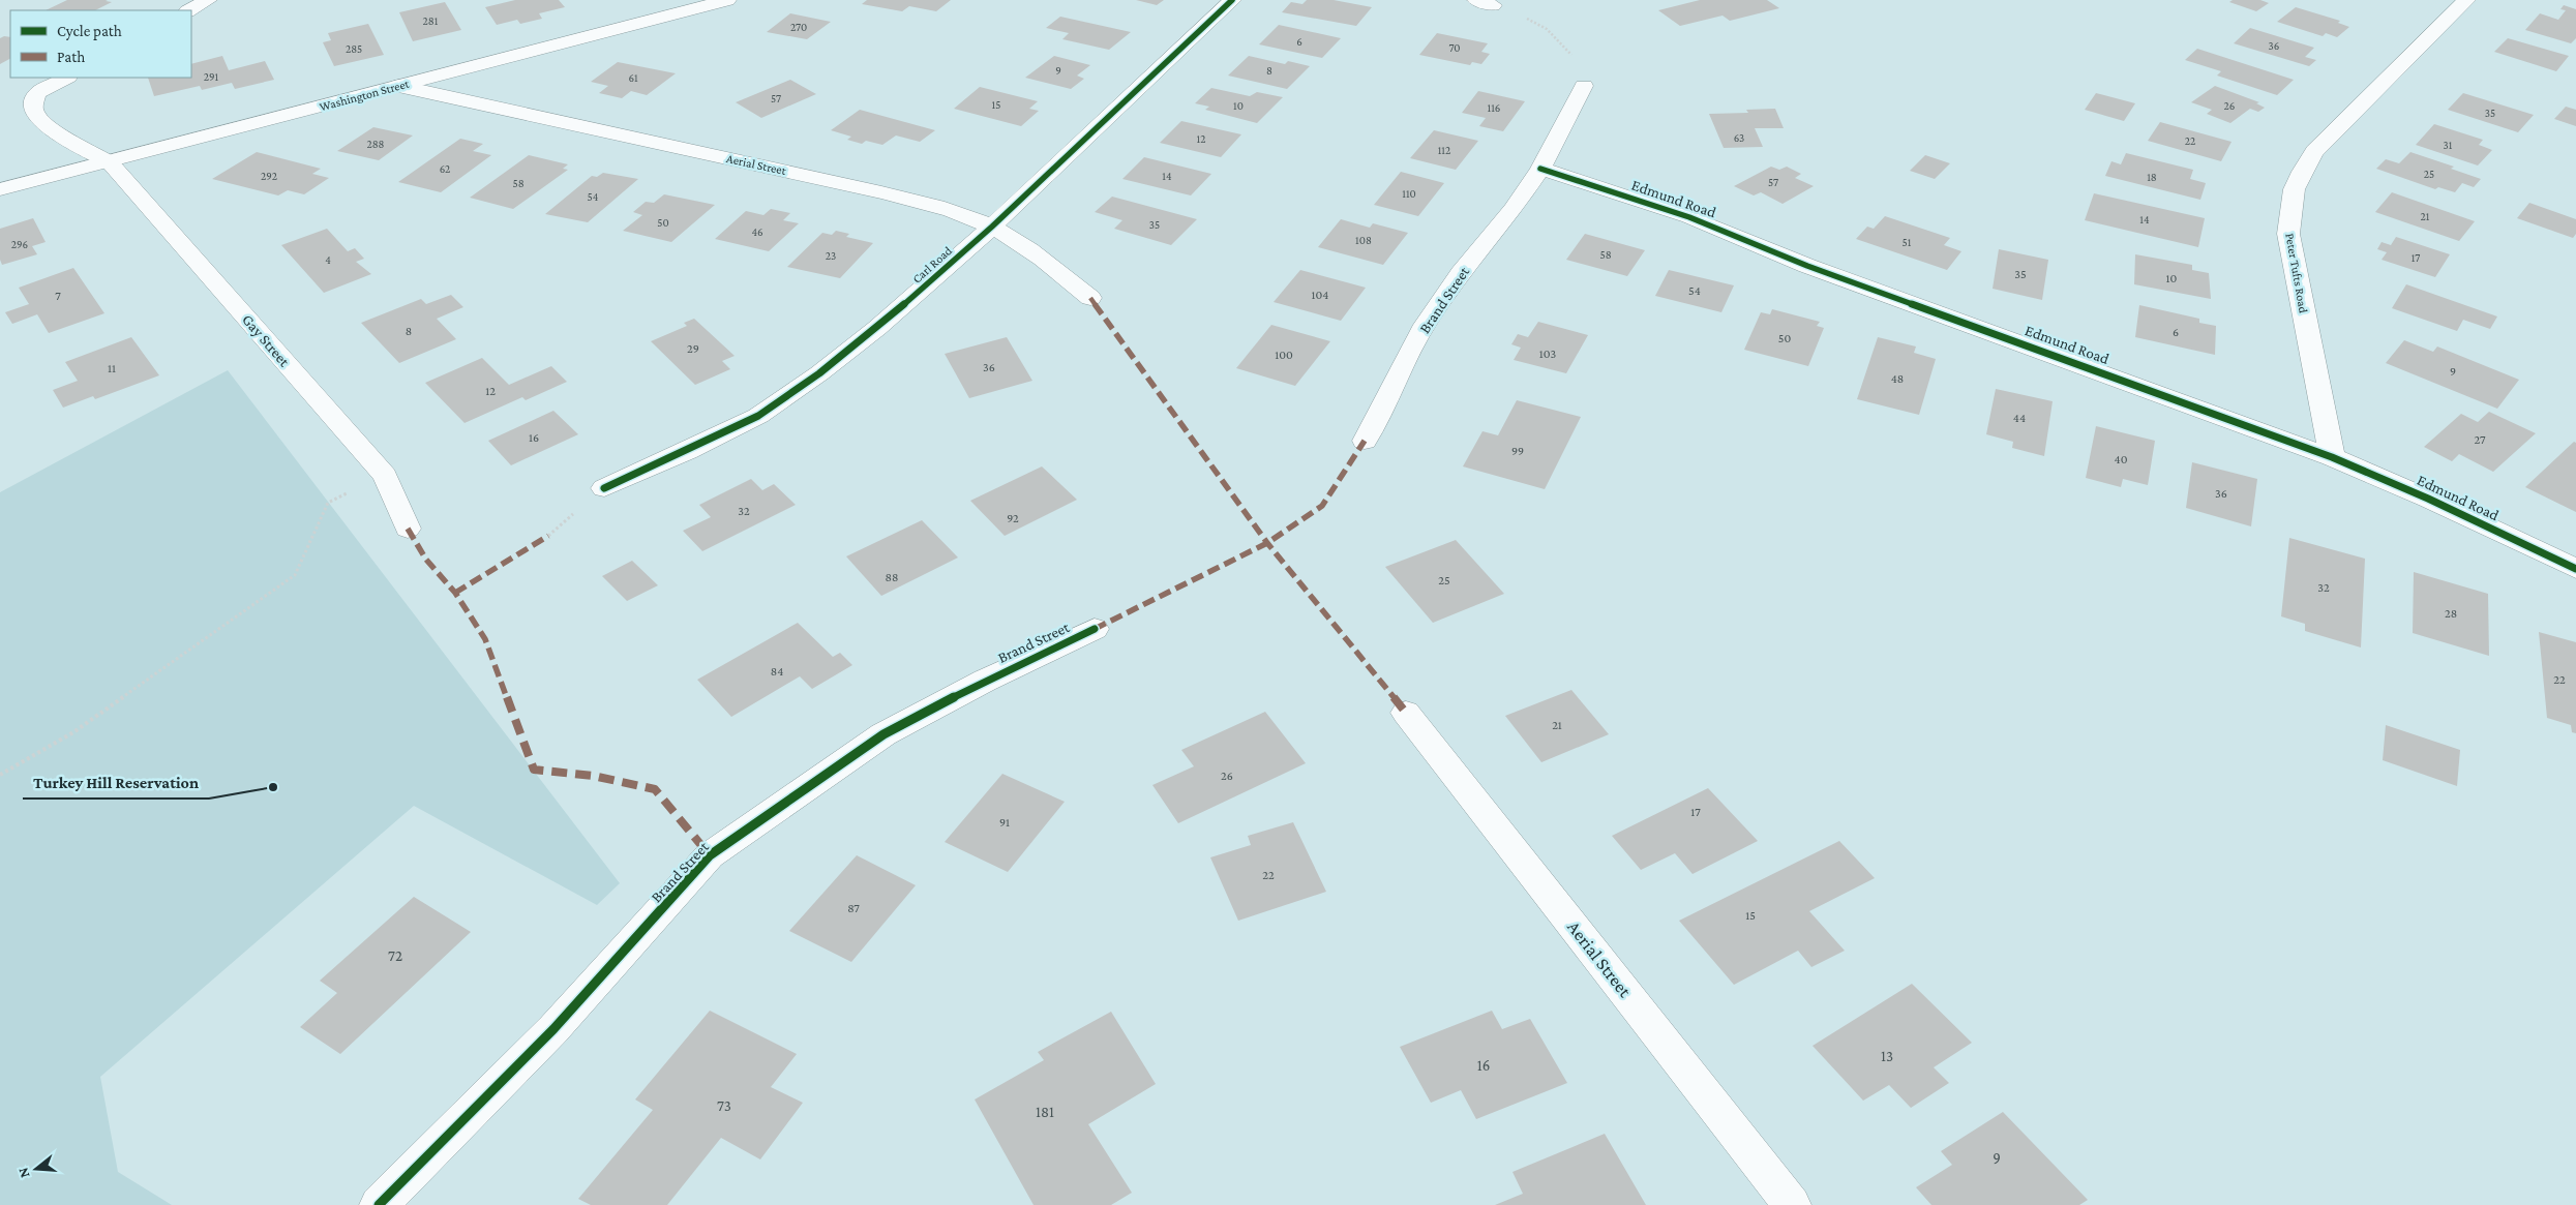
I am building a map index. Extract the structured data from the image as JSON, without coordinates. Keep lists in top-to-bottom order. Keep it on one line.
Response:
{"streets":{"street":["Washington Street","Aerial Street","Edmund Road","Carl Road","Peter Tufts Road","Brand Street","Gay Street"]},"crossings":[["Washington Street","Aerial Street"],["Washington Street","Gay Street"],["Aerial Street","Carl Road"],["Edmund Road","Peter Tufts Road"],["Edmund Road","Brand Street"]],"places":["Turkey Hill Reservation"],"house_numbers":["281","270","6","36","70","285","9","8","291","61","57","15","10","26","116","35","63","12","22","288","31","112","62","25","292","14","18","57","58","110","54","21","14","50","35","46","108","51","296","58","23","17","4","35","10","54","104","7","8","6","50","29","103","100","36","11","9","48","12","44","16","27","99","40","36","32","92","88","25","32","28","84","22","21","26","17","91","22","87","15","72","13","16","73","181","9"],"legend":["Cycle path","Path"],"north":"left"}
